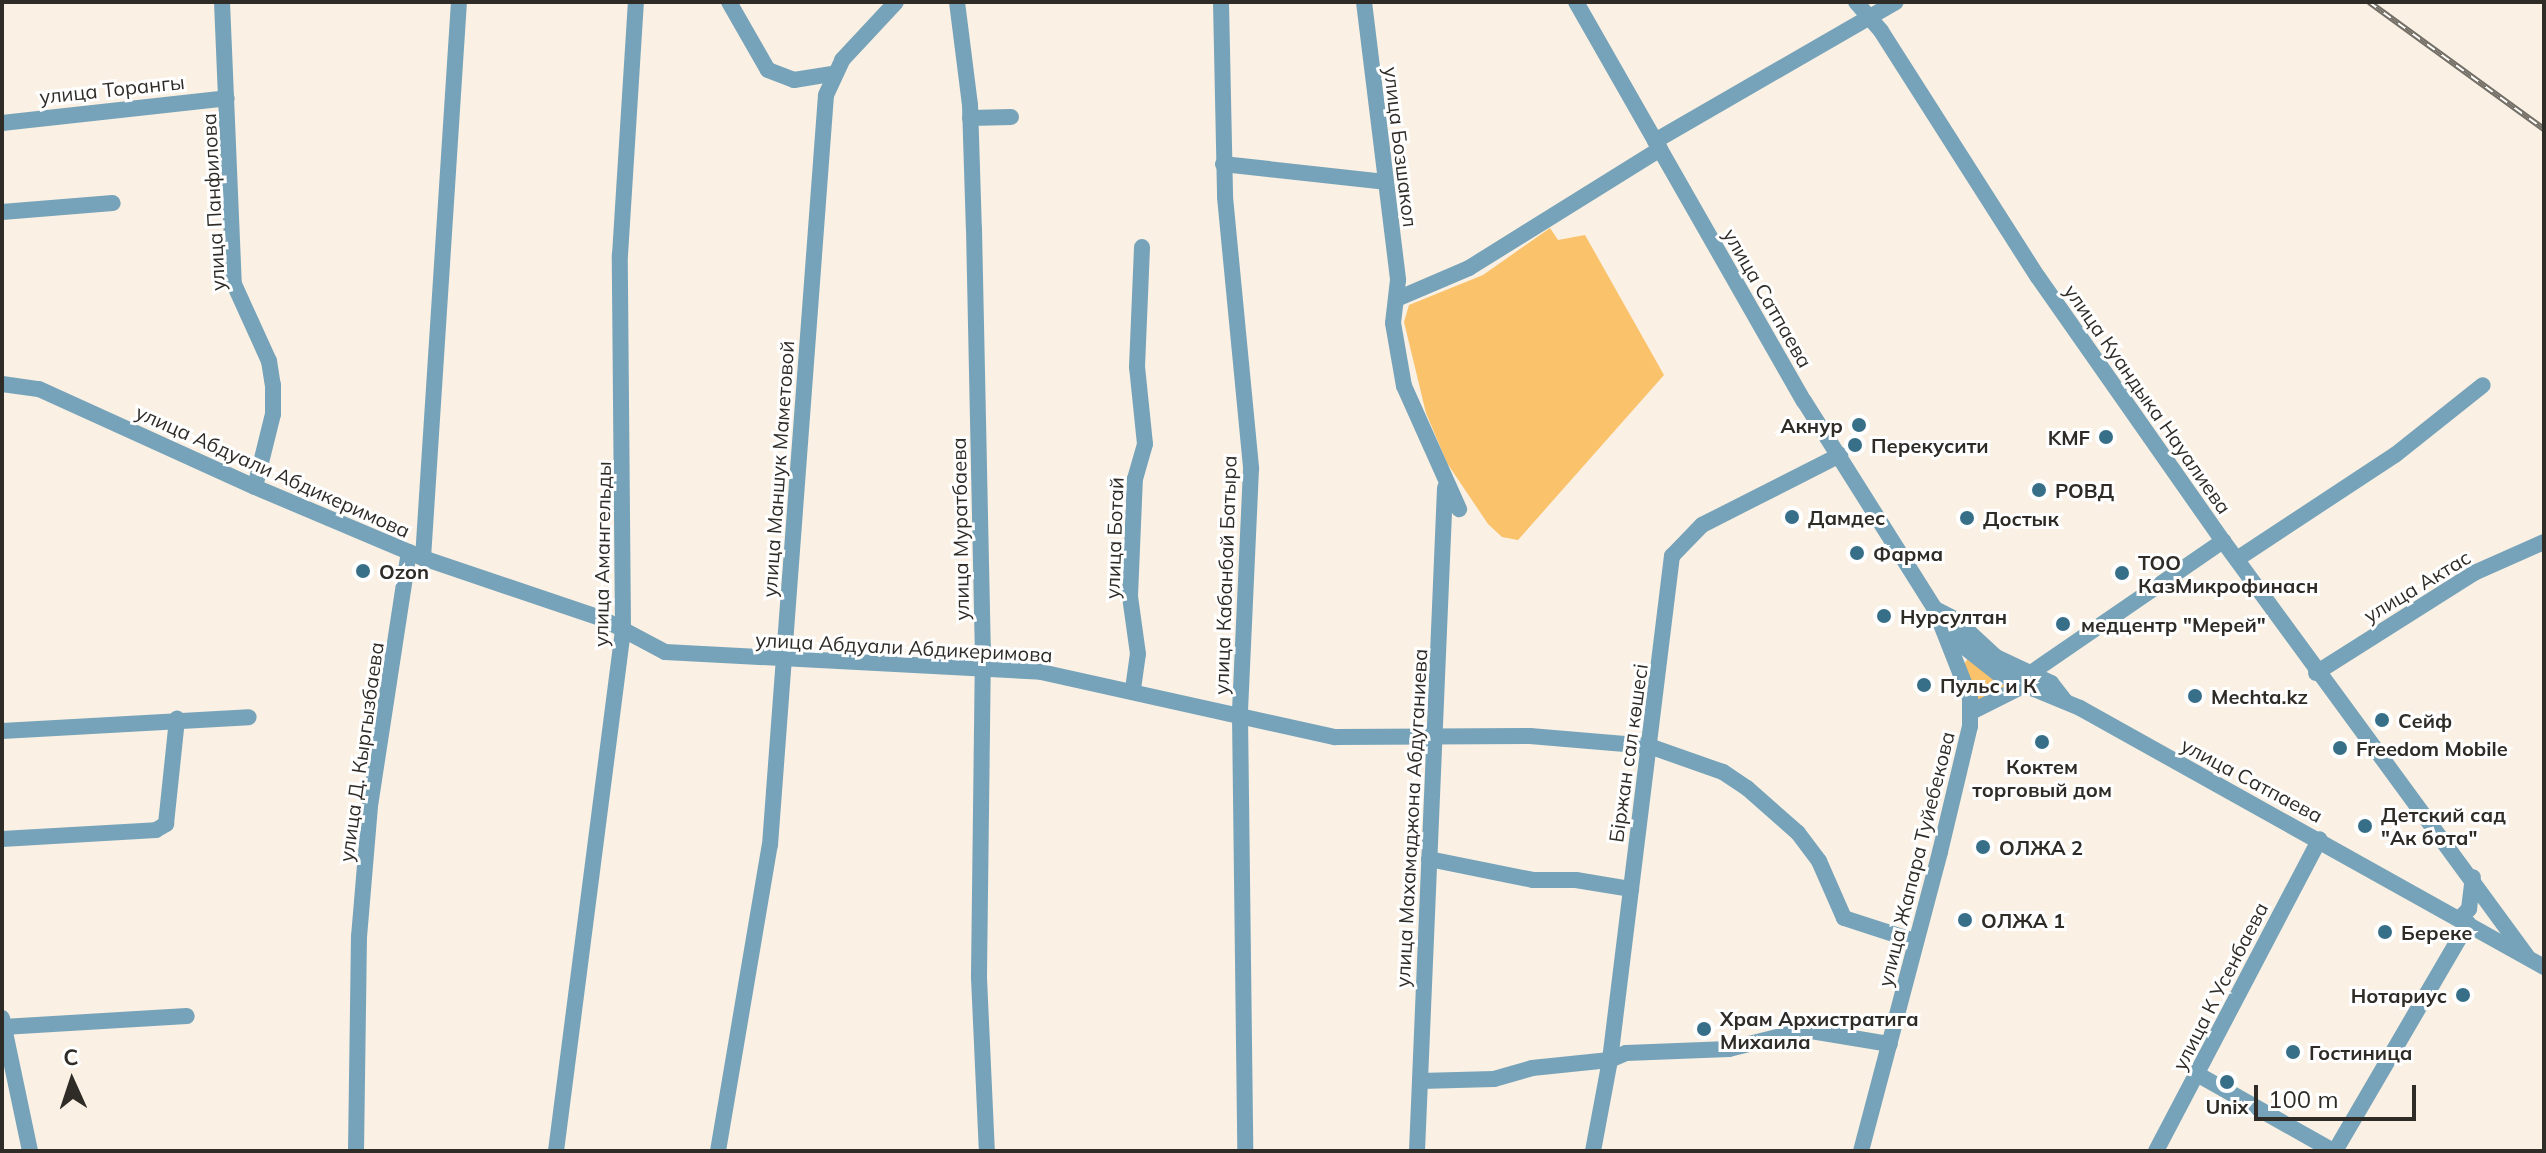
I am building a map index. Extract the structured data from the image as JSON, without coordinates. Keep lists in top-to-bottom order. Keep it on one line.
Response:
{"streets":{"street":["улица Торангы","улица Бозшакол","улица Панфилова","улица Сатпаева","улица Куандыка Науалиева","улица Маншук Маметовой","улица Абдуали Абдикеримова","улица Муратбаева","улица Ботай","улица Амангельды","улица Кабанбай Батыра","улица Актас","улица Д. Кыргызбаева","Біржан сал көшесі","улица Махамаджона Абдуганиева","улица Жапара Туйебекова","улица К Усенбаева"]},"crossings":[["улица Торангы","улица Панфилова"],["улица Бозшакол","улица Махамаджона Абдуганиева"],["улица Панфилова","улица Абдуали Абдикеримова"],["улица Сатпаева","улица Куандыка Науалиева"],["улица Сатпаева","Біржан сал көшесі"],["улица Сатпаева","улица Жапара Туйебекова"],["улица Сатпаева","улица К Усенбаева"],["улица Куандыка Науалиева","улица Актас"],["улица Маншук Маметовой","улица Абдуали Абдикеримова"],["улица Абдуали Абдикеримова","улица Муратбаева"],["улица Абдуали Абдикеримова","улица Ботай"],["улица Абдуали Абдикеримова","улица Амангельды"],["улица Абдуали Абдикеримова","улица Кабанбай Батыра"],["улица Абдуали Абдикеримова","улица Д. Кыргызбаева"],["улица Абдуали Абдикеримова","Біржан сал көшесі"],["улица Абдуали Абдикеримова","улица Махамаджона Абдуганиева"],["улица Абдуали Абдикеримова","улица Жапара Туйебекова"]],"places":["Акнур","KMF","Перекусити","РОВД","Дамдес","Достык","Фарма","Ozon","ТОО КазМикрофинасн","Нурсултан","медцентр \"Мерей\"","Пульс и К","Mechta.kz","Сейф","Коктем торговый дом","Freedom Mobile","Детский сад \"Ак бота\"","ОЛЖА 2","ОЛЖА 1","Береке","Нотариус","Храм Архистратига Михаила","Гостиница","Unix"],"scale_bar":"100 m","north":"top"}
